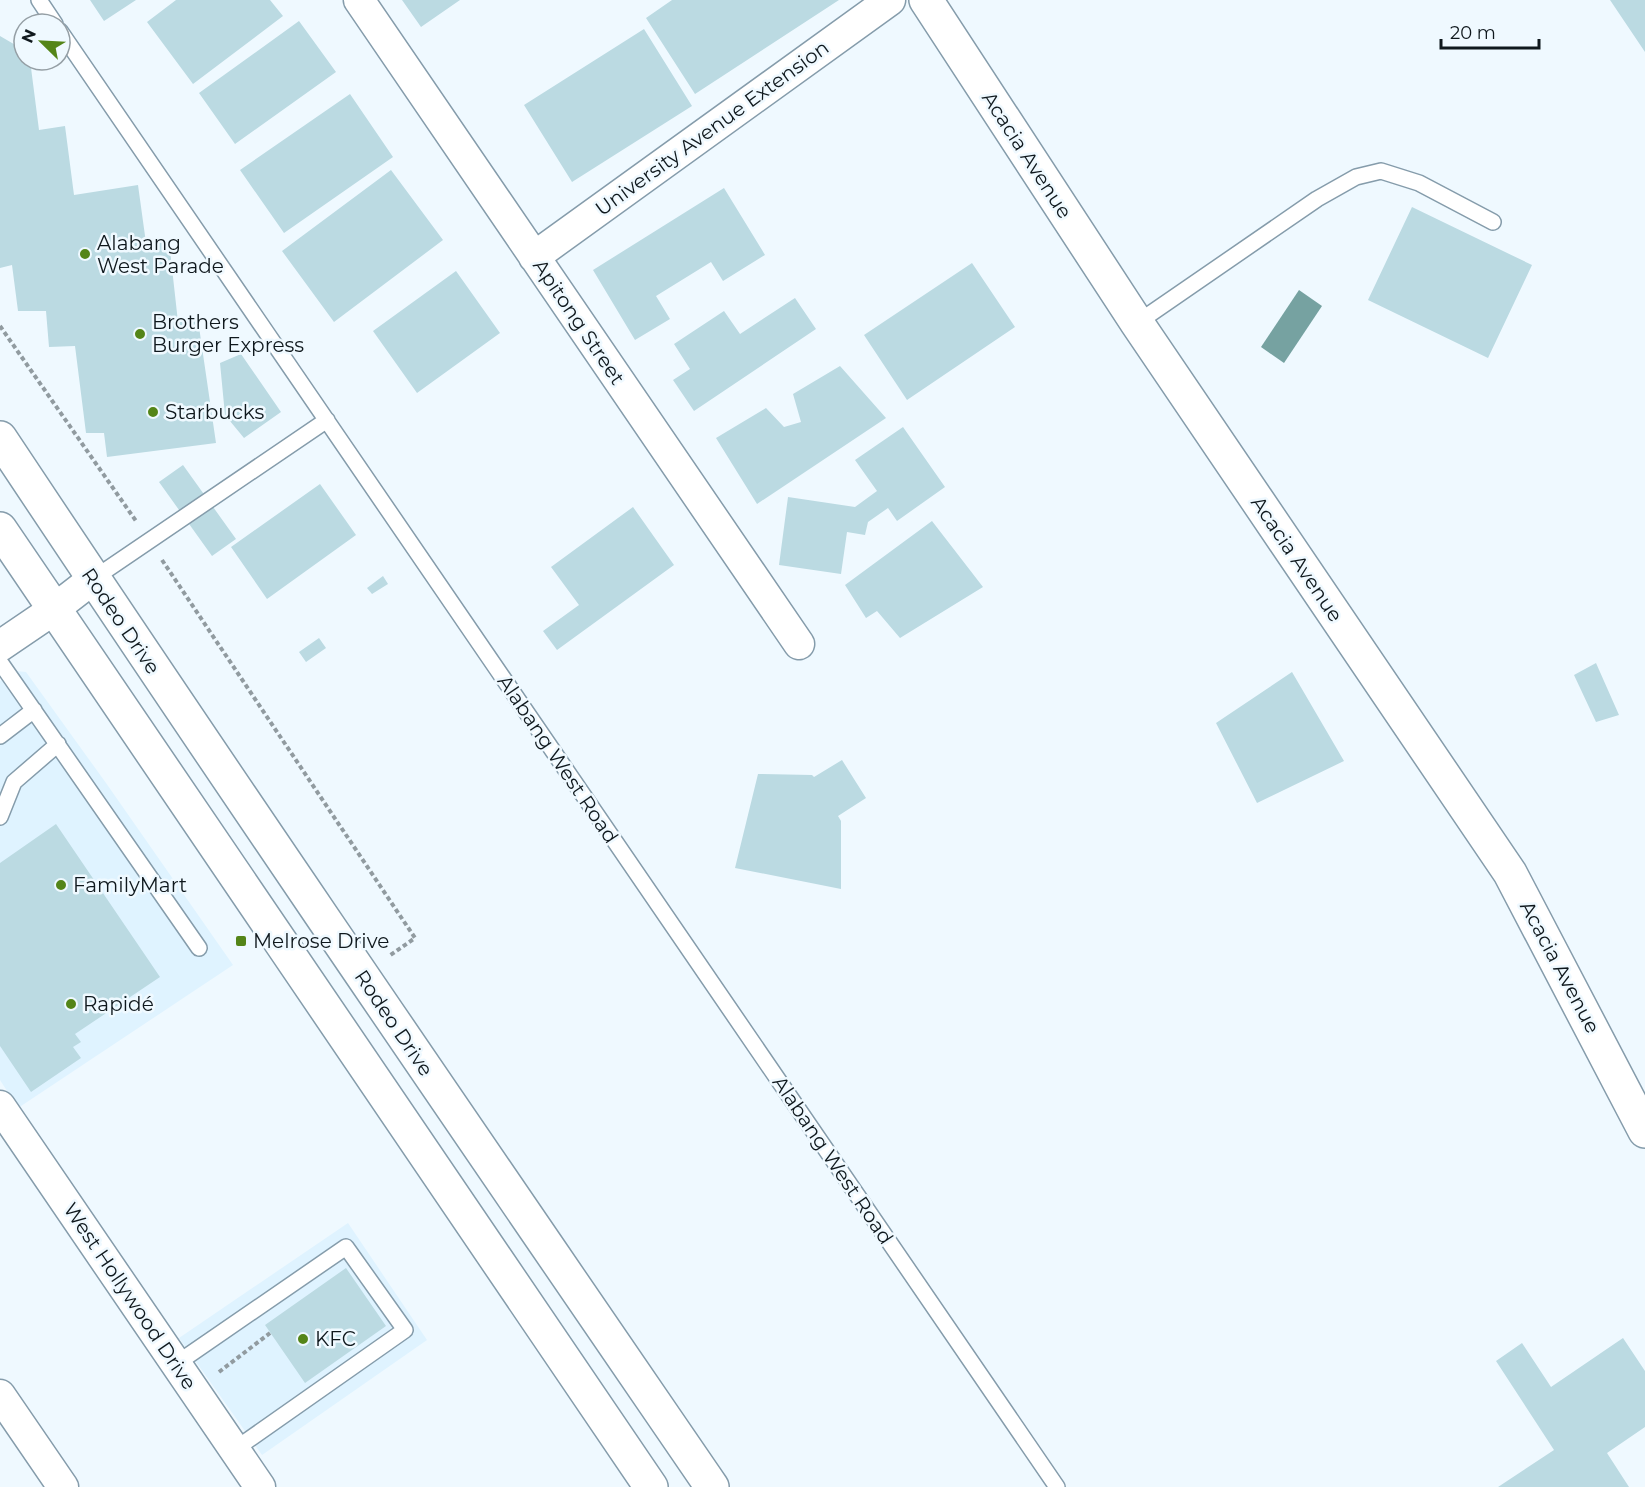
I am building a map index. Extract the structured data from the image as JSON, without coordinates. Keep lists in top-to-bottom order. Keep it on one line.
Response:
{"streets":{"main road":["Acacia Avenue","Rodeo Drive"],"street":["University Avenue Extension","Apitong Street","West Hollywood Drive"],"lane":["Alabang West Road"]},"crossings":[["University Avenue Extension","Apitong Street"]],"places":{"other":["Alabang West Parade","Brothers Burger Express","Starbucks","FamilyMart","Rapidé","KFC"],"transit":["Melrose Drive"]},"scale_bar":"20 m","north":"top left"}
